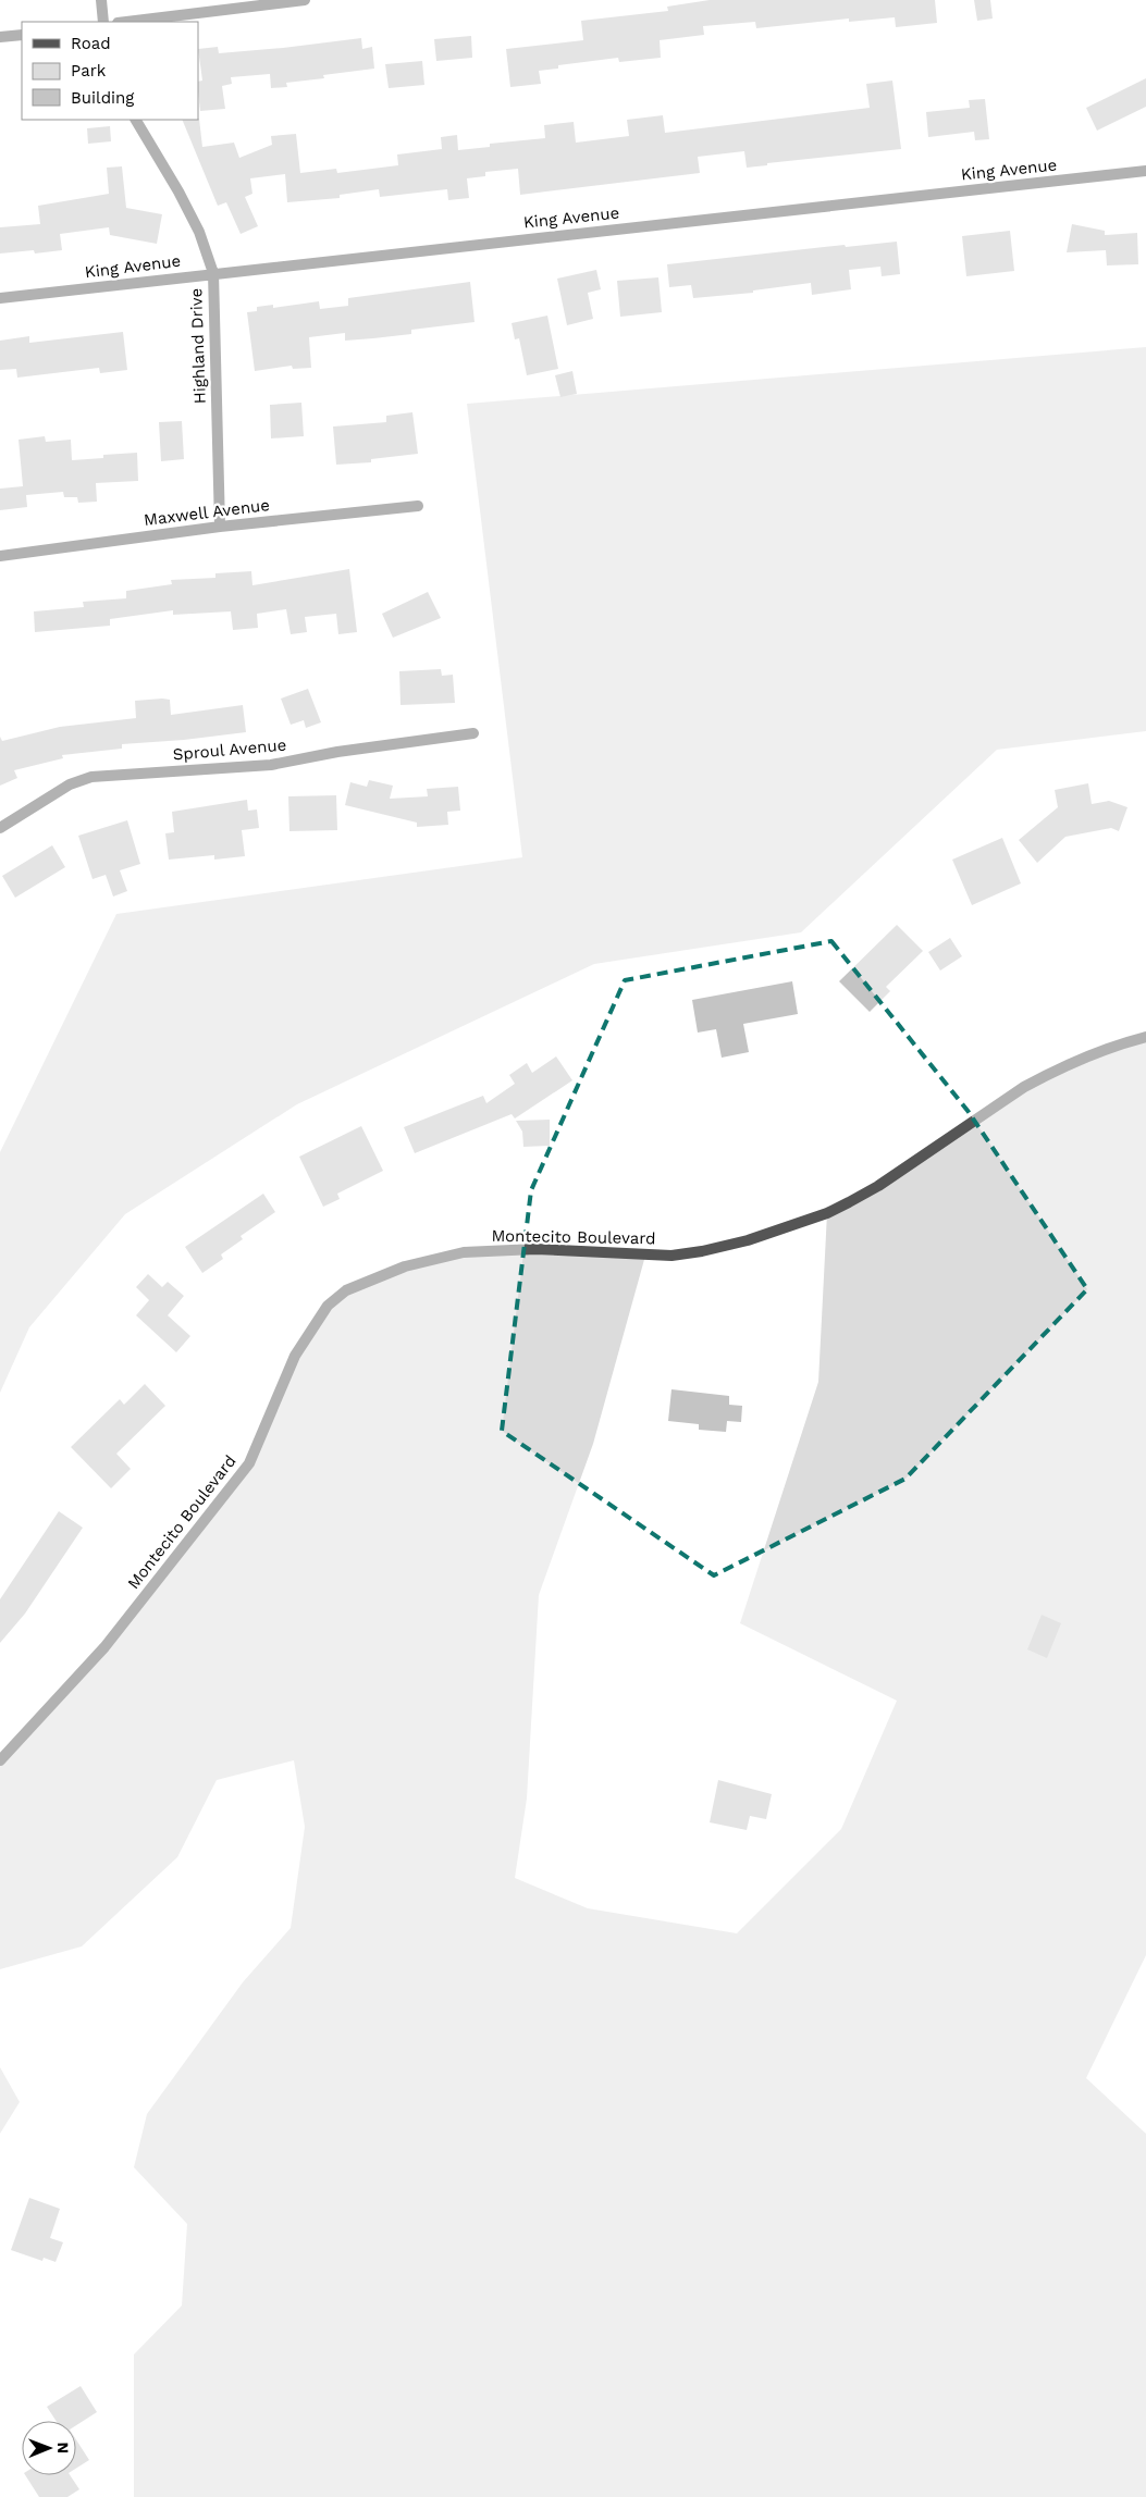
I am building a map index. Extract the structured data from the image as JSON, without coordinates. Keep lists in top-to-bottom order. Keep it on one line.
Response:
{"streets":{"street":["King Avenue","Highland Drive","Maxwell Avenue","Sproul Avenue","Montecito Boulevard"]},"crossings":[["King Avenue","Highland Drive"],["Highland Drive","Maxwell Avenue"]],"legend":["Road","Park","Building"],"north":"right"}
